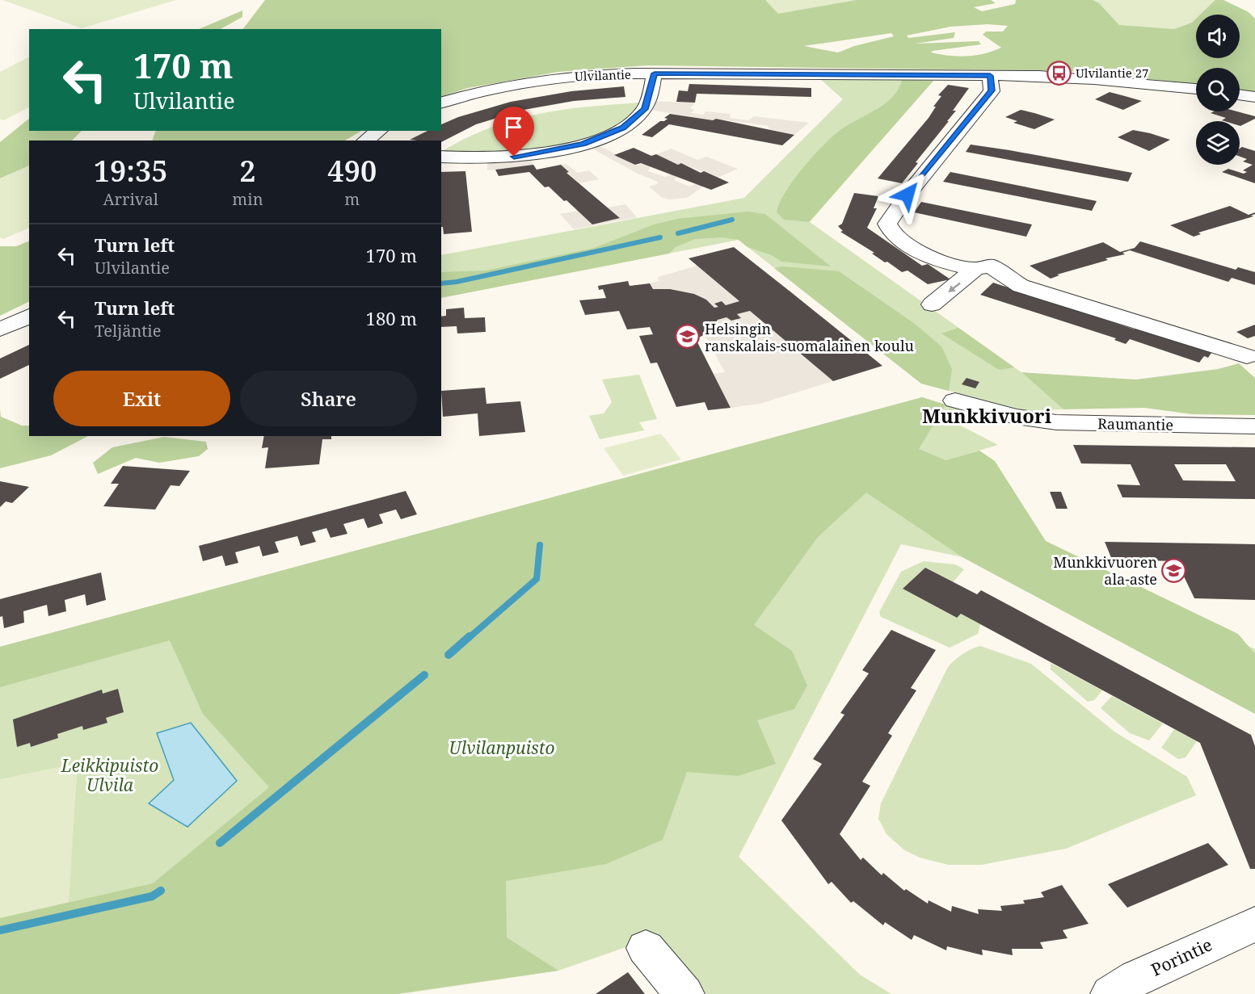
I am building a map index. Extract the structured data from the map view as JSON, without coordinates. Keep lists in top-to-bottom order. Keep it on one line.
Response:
{"streets":{"street":["Ulvilantie","Raumantie","Porintie"]},"districts":["Munkkivuori"],"parks":["Ulvilanpuisto","Leikkipuisto Ulvila"],"places":{"bus stop":["Ulvilantie 27"],"school or university":["Helsingin ranskalais-suomalainen koulu","Munkkivuoren ala-aste"]},"page":{"turn":["170 m","Ulvilantie"],"eta":["19:35","Arrival","2","min","490","m"],"list":[{"name":"Turn left","note":"Ulvilantie","value":"170 m"},{"name":"Turn left","note":"Teljäntie","value":"180 m"}],"buttons":["Exit","Share"]}}
